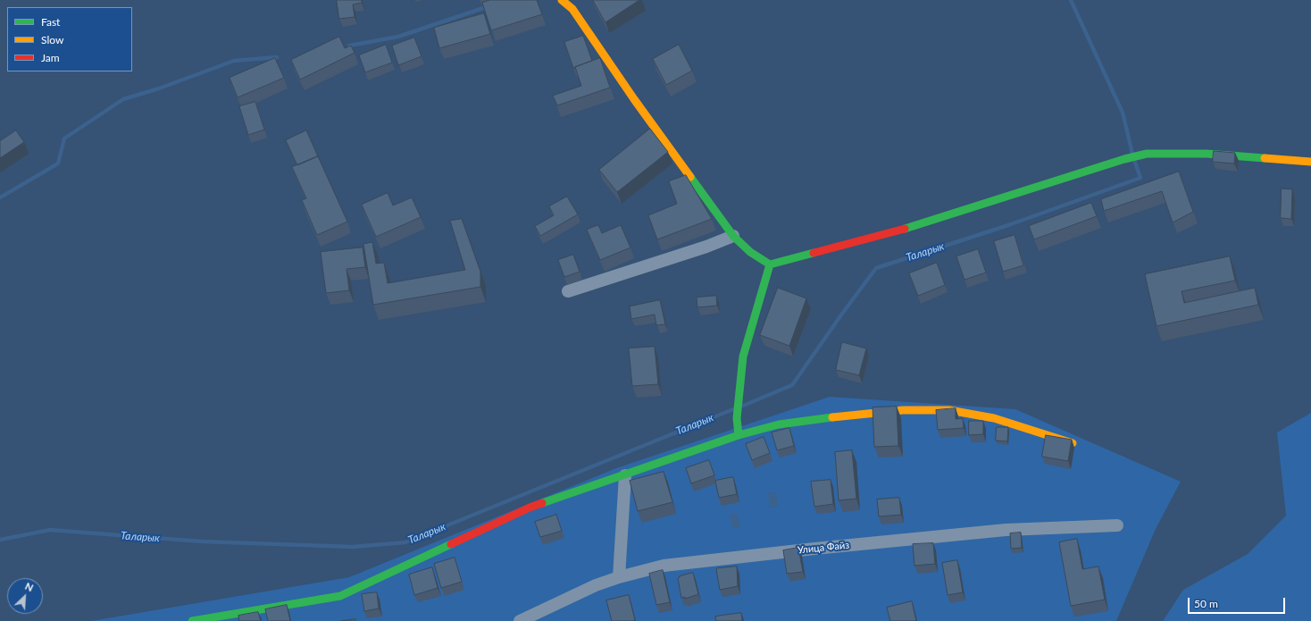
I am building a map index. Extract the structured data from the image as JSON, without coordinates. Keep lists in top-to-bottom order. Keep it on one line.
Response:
{"streets":{"street":["Улица Файз"]},"water":["Таларык"],"legend":["Fast","Slow","Jam"],"scale_bar":"50 m","north":"top right"}
